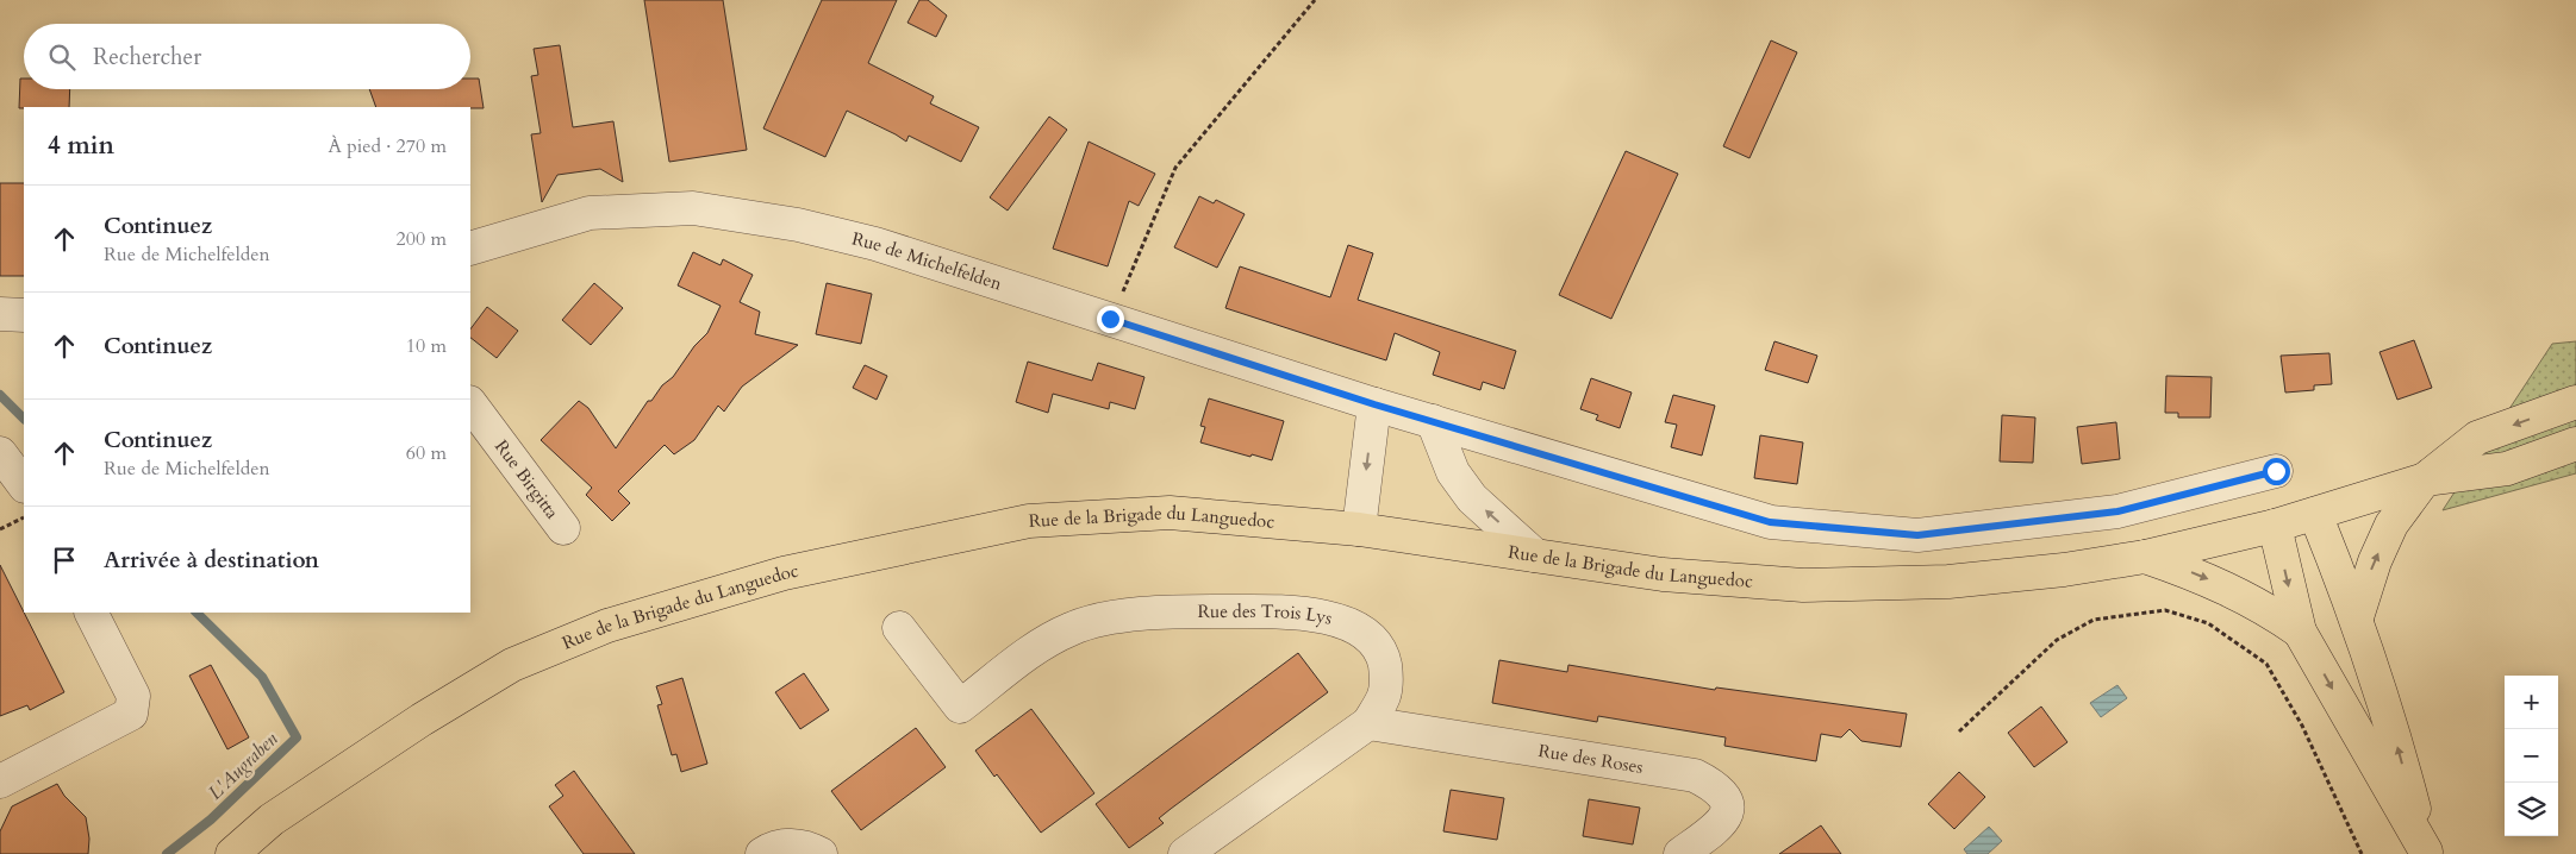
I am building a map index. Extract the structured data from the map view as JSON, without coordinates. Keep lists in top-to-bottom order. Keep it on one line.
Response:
{"streets":{"main road":["Rue de la Brigade du Languedoc"],"street":["Rue de Michelfelden","Rue Birgitta","Rue des Trois Lys","Rue des Roses"]},"crossings":[["Rue des Trois Lys","Rue des Roses"]],"water":["L'Augraben"],"page":{"search":"Rechercher","heading":["4 min","À pied · 270 m"],"list":[["Continuez","Rue de Michelfelden","200 m"],["Continuez","10 m"],["Continuez","Rue de Michelfelden","60 m"],"Arrivée à destination"],"map_buttons":["+","−"]}}
